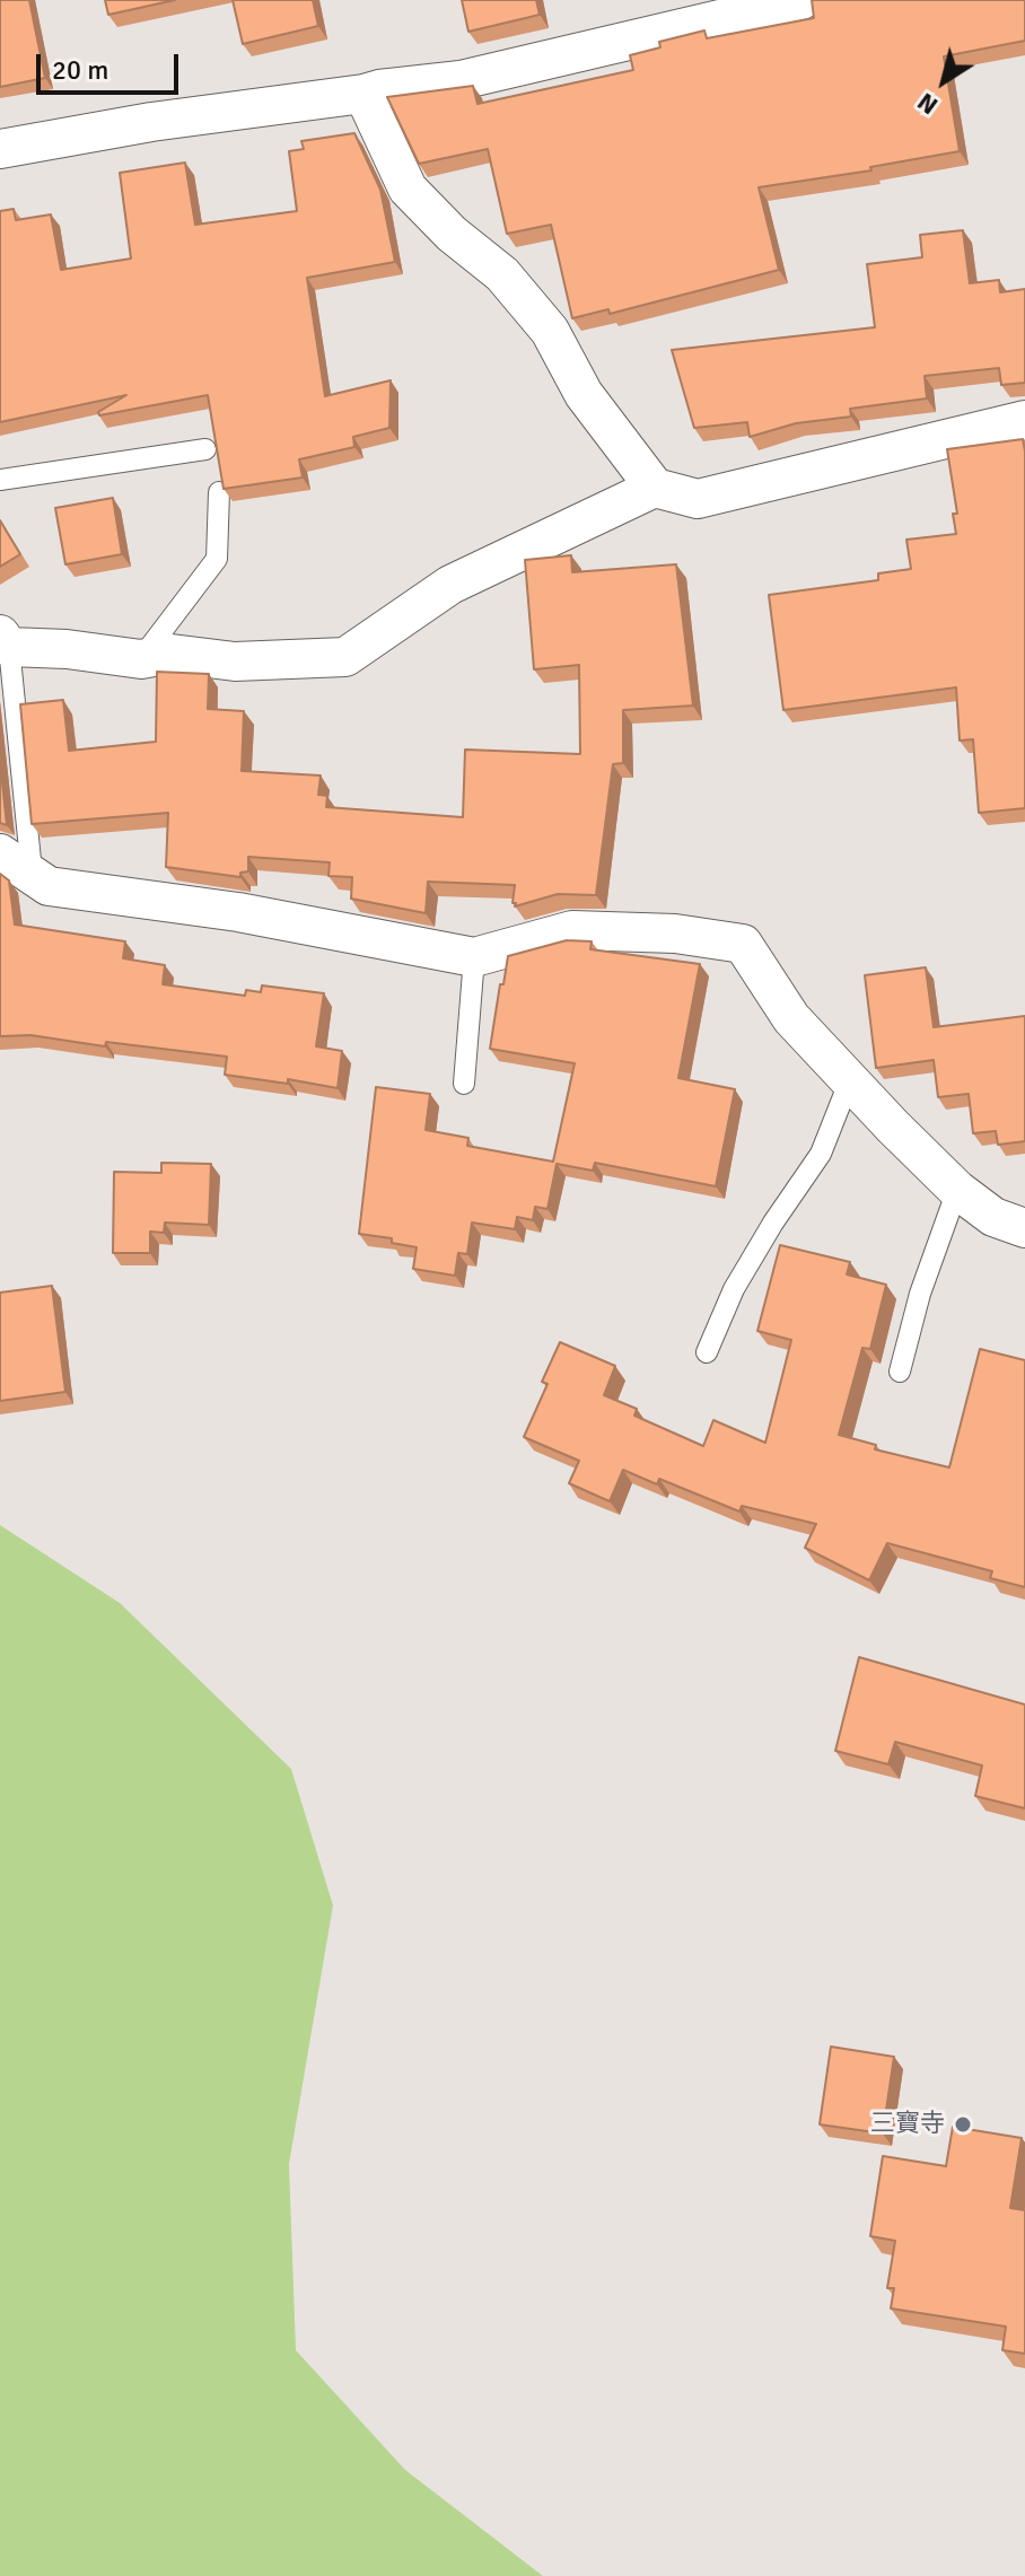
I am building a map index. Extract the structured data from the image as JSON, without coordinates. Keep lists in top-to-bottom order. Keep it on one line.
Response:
{"places":["三寶寺"],"scale_bar":"20 m","north":"bottom left"}
